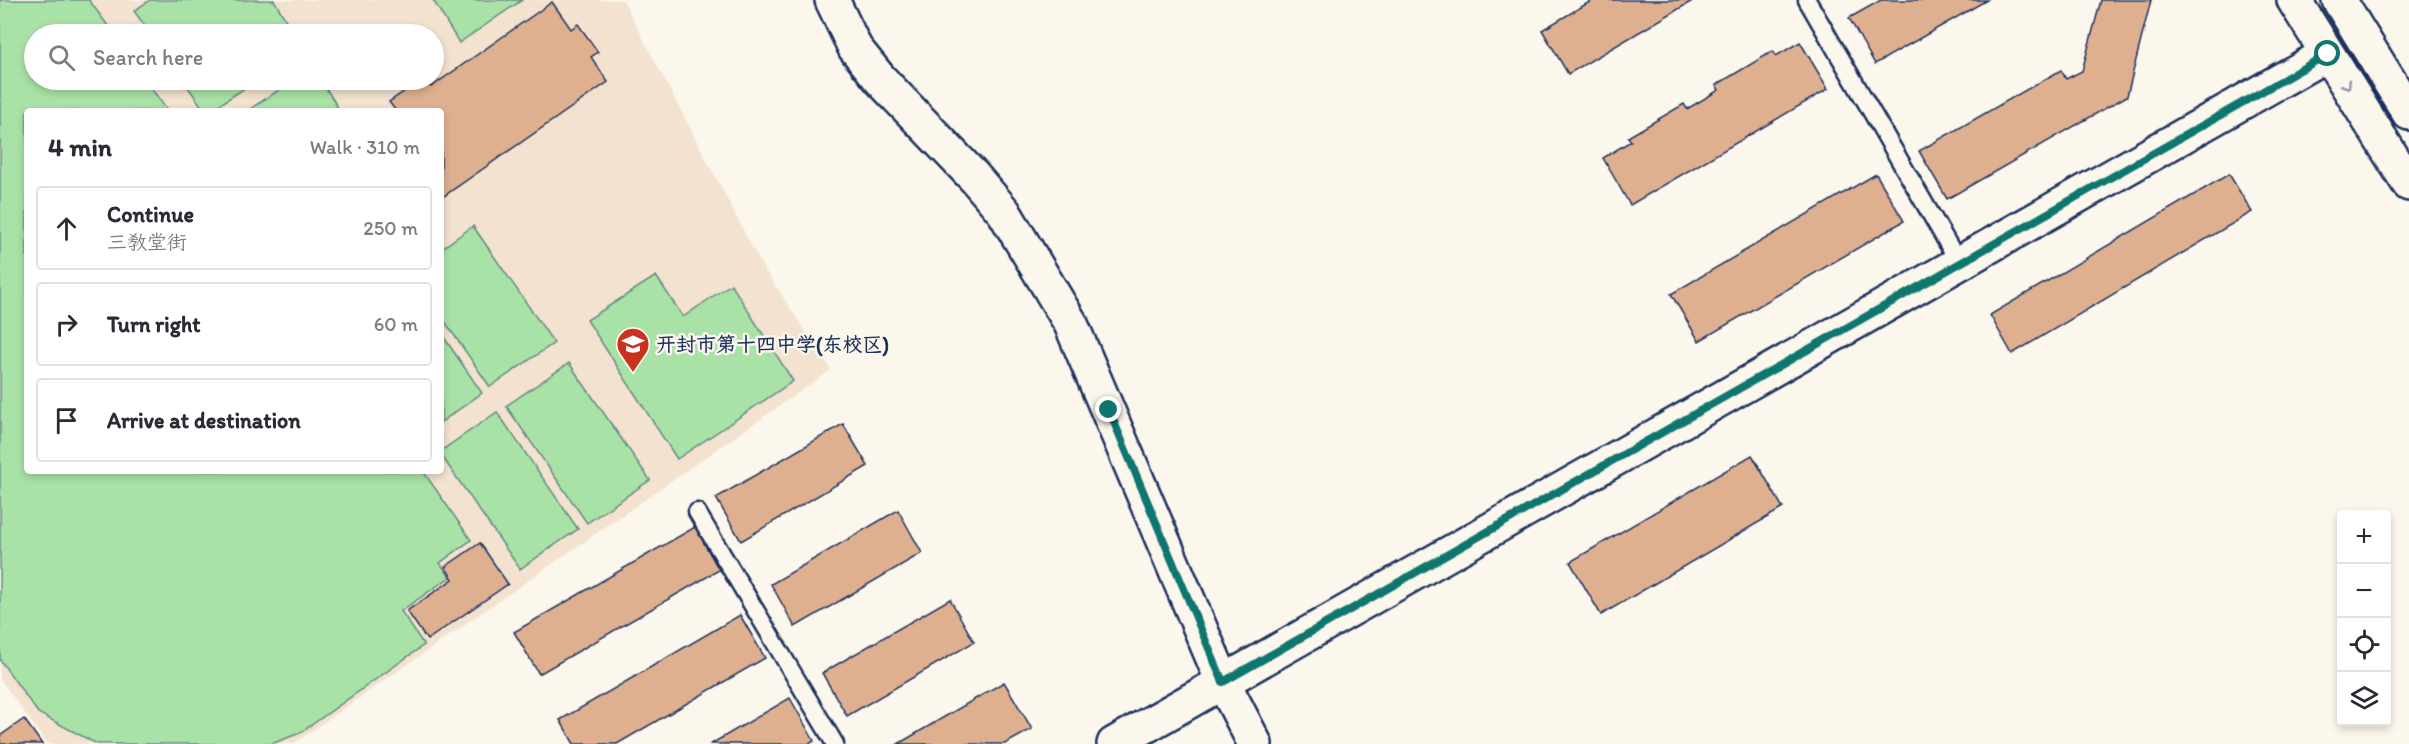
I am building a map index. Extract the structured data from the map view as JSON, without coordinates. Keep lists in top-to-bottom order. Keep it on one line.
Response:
{"places":{"school or university":["开封市第十四中学(东校区)"]},"page":{"search":"Search here","heading":["4 min","Walk · 310 m"],"list":[["Continue","三教堂街","250 m"],["Turn right","60 m"],"Arrive at destination"],"map_buttons":["+","−"]}}
